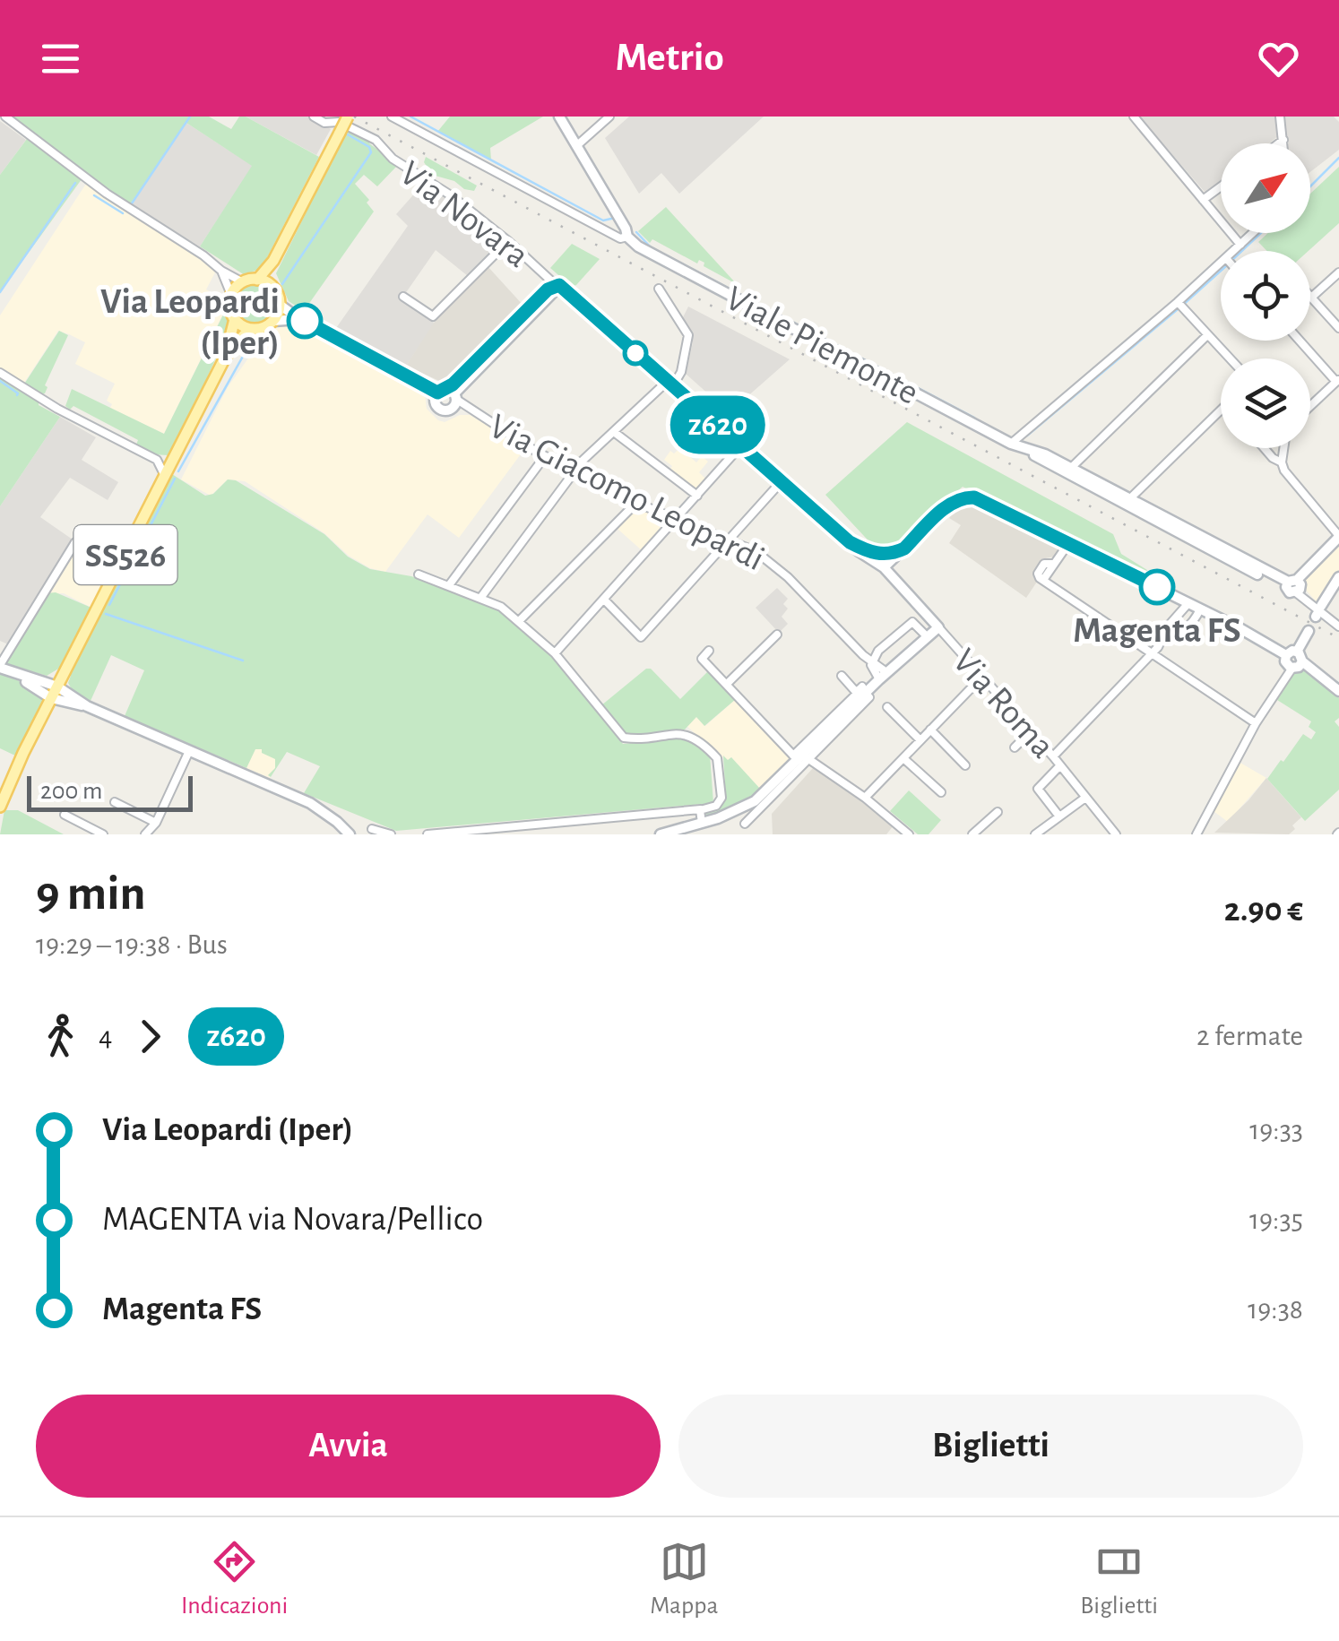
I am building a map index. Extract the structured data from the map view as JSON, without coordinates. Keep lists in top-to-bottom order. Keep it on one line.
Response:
{"streets":{"main road":["SS526"],"street":["Via Novara","Viale Piemonte","Via Giacomo Leopardi","Via Roma"]},"crossings":[["Via Novara","Via Roma"],["Via Giacomo Leopardi","SS526"]],"places":["Via Leopardi (Iper)","Magenta FS"],"lines":["bus line z620"],"scale_bar":"200 m","north":"top right","page":{"header":"Metrio","on_map":"z620","scale":"200 m","heading":["9 min","19:29 – 19:38 · Bus","2.90 €"],"legs":["4","z620","2 fermate"],"list":[{"name":"Via Leopardi (Iper)","value":"19:33"},{"name":"MAGENTA via Novara/Pellico","value":"19:35"},{"name":"Magenta FS","value":"19:38"}],"buttons":["Avvia","Biglietti"],"tabs":["Indicazioni","Mappa","Biglietti"]}}
